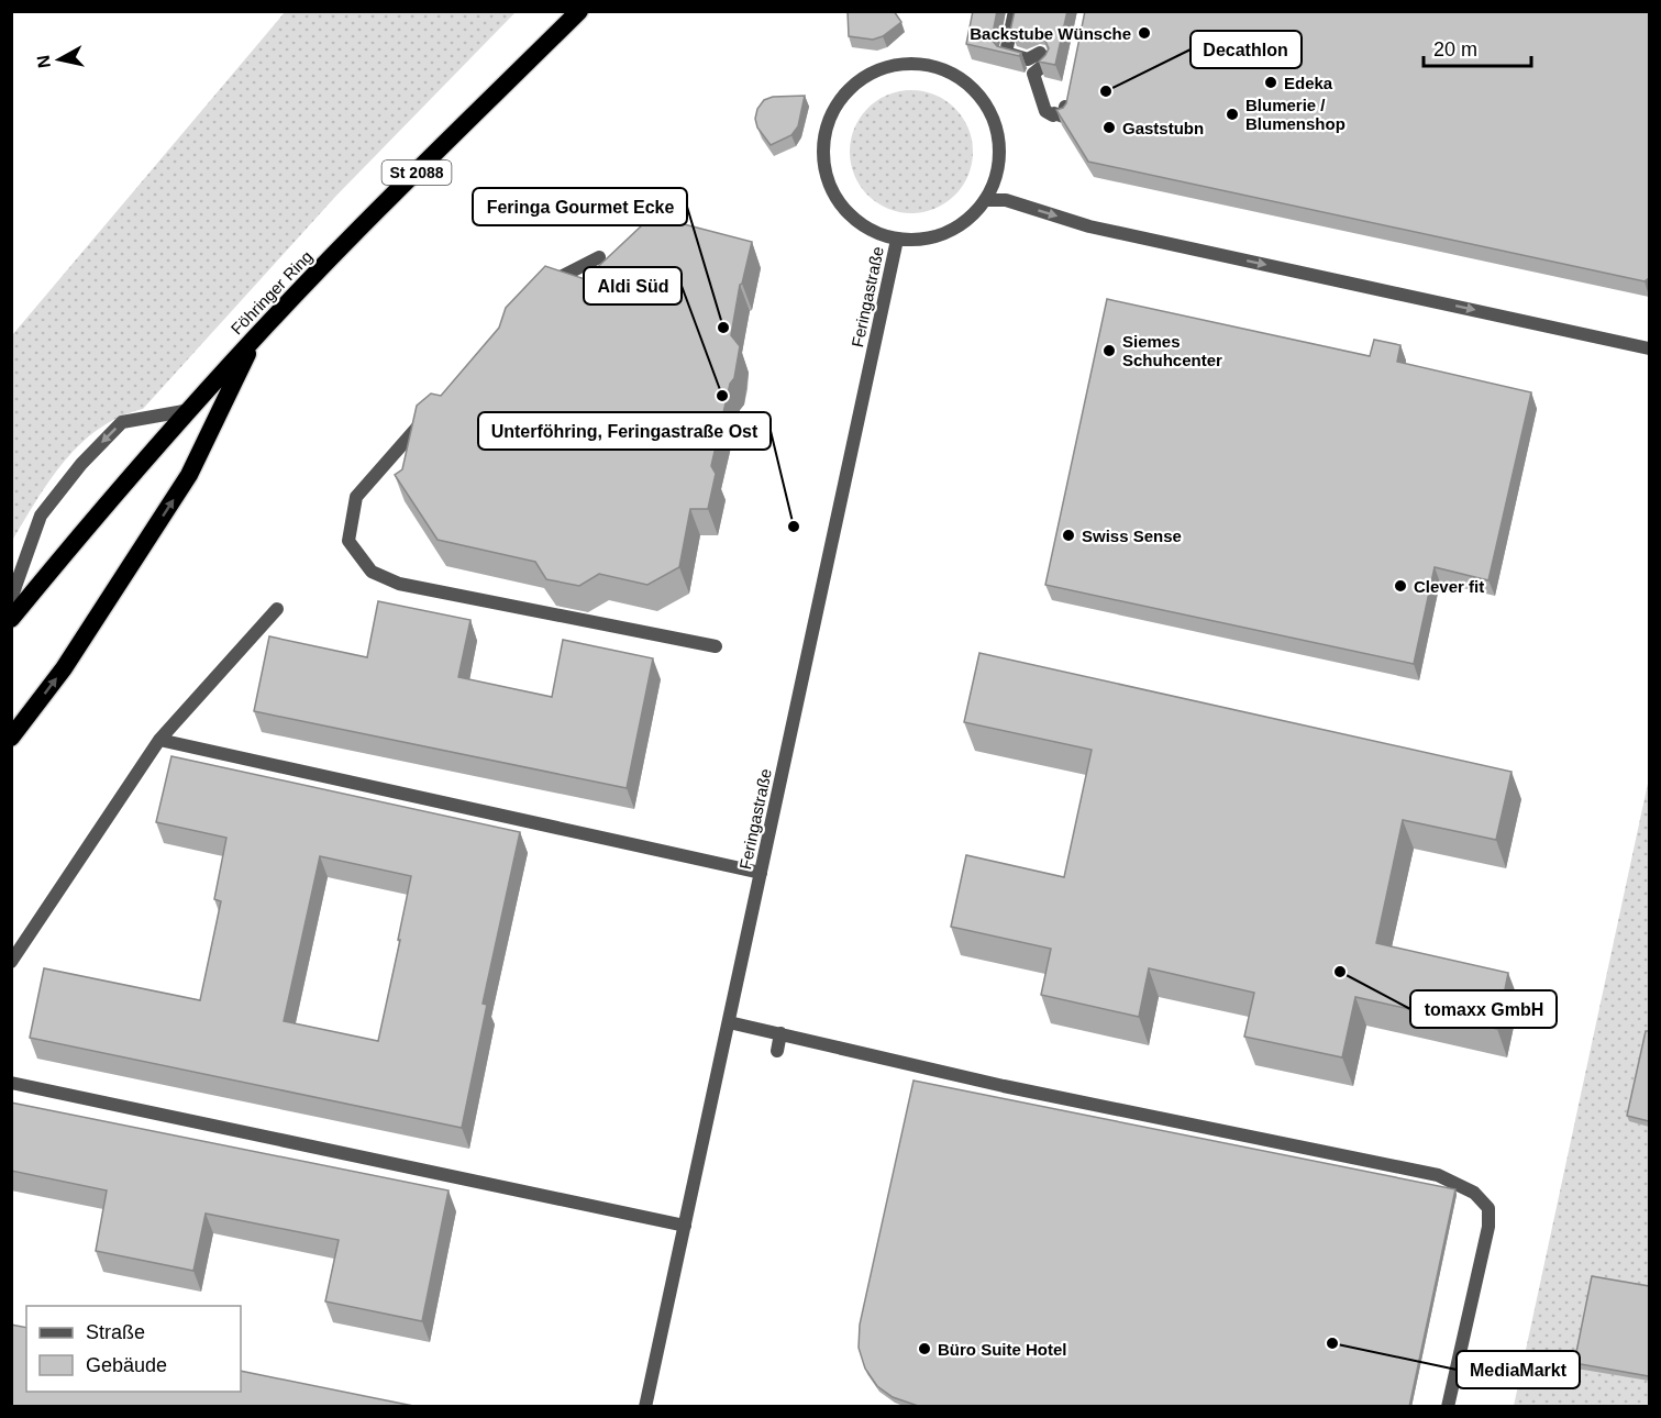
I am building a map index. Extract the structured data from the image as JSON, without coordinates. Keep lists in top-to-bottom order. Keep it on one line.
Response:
{"streets":{"highway":["St 2088","Föhringer Ring"],"street":["Feringastraße"]},"places":["Backstube Wünsche","Edeka","Decathlon","Blumerie / Blumenshop","Gaststubn","Feringa Gourmet Ecke","Siemes Schuhcenter","Aldi Süd","Unterföhring, Feringastraße Ost","Swiss Sense","Clever fit","tomaxx GmbH","MediaMarkt","Büro Suite Hotel"],"legend":["Straße","Gebäude"],"scale_bar":"20 m","north":"left"}
